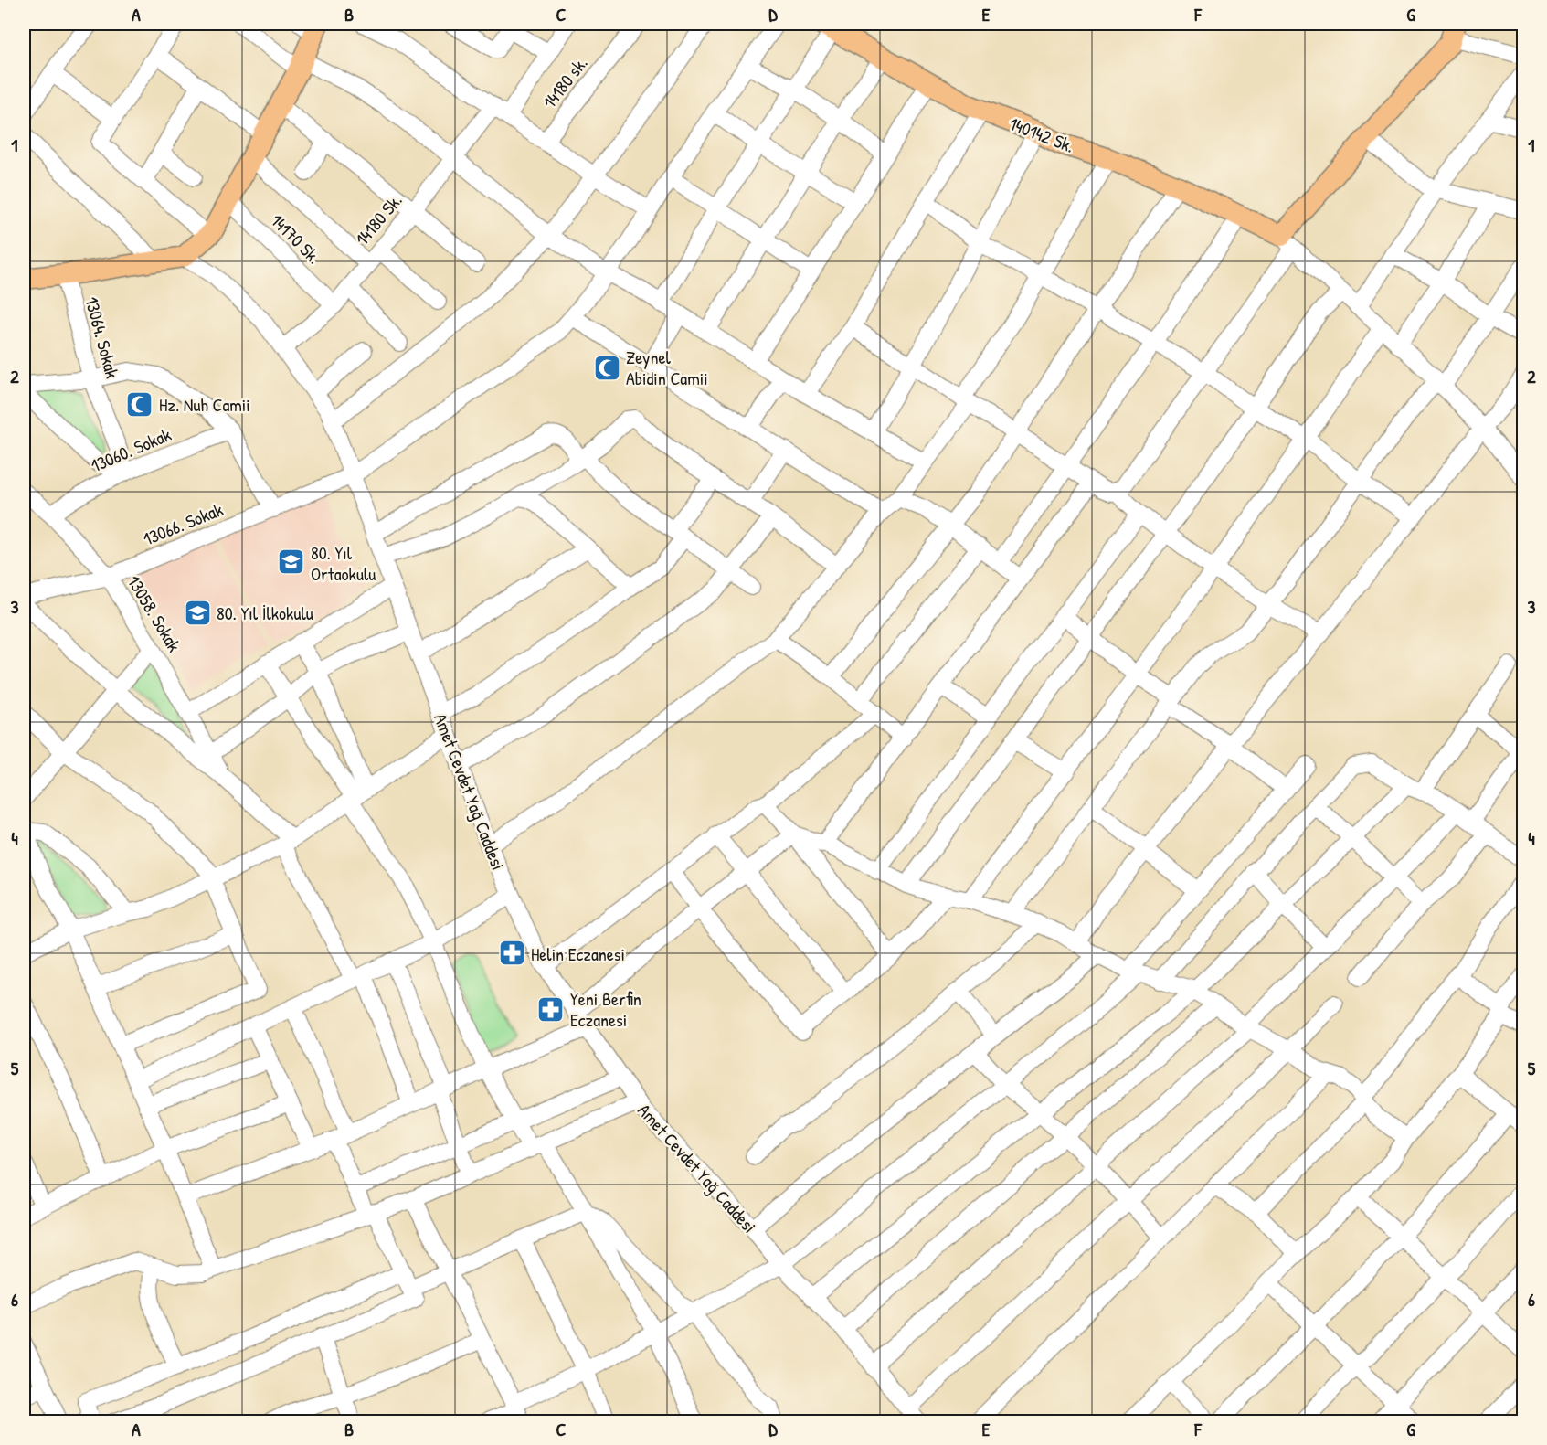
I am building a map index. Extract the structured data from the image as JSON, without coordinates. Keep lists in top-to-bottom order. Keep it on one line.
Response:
{"streets":{"main road":["140142 Sk."],"street":["14180 sk.","14180 Sk.","14170 Sk.","13064. Sokak","13060. Sokak","13066. Sokak","13058. Sokak","Amet Cevdet Yağ Caddesi"]},"crossings":[["14180 Sk.","14170 Sk."],["14180 Sk.","Amet Cevdet Yağ Caddesi"],["13064. Sokak","13060. Sokak"],["13060. Sokak","13058. Sokak"],["13066. Sokak","13058. Sokak"],["13066. Sokak","Amet Cevdet Yağ Caddesi"]],"places":{"mosque":["Zeynel Abidin Camii","Hz. Nuh Camii"],"school or university":["80. Yıl Ortaokulu","80. Yıl İlkokulu"],"pharmacy":["Helin Eczanesi","Yeni Berfin Eczanesi"]},"grid":{"columns":["A","B","C","D","E","F","G"],"rows":["1","2","3","4","5","6"]}}
